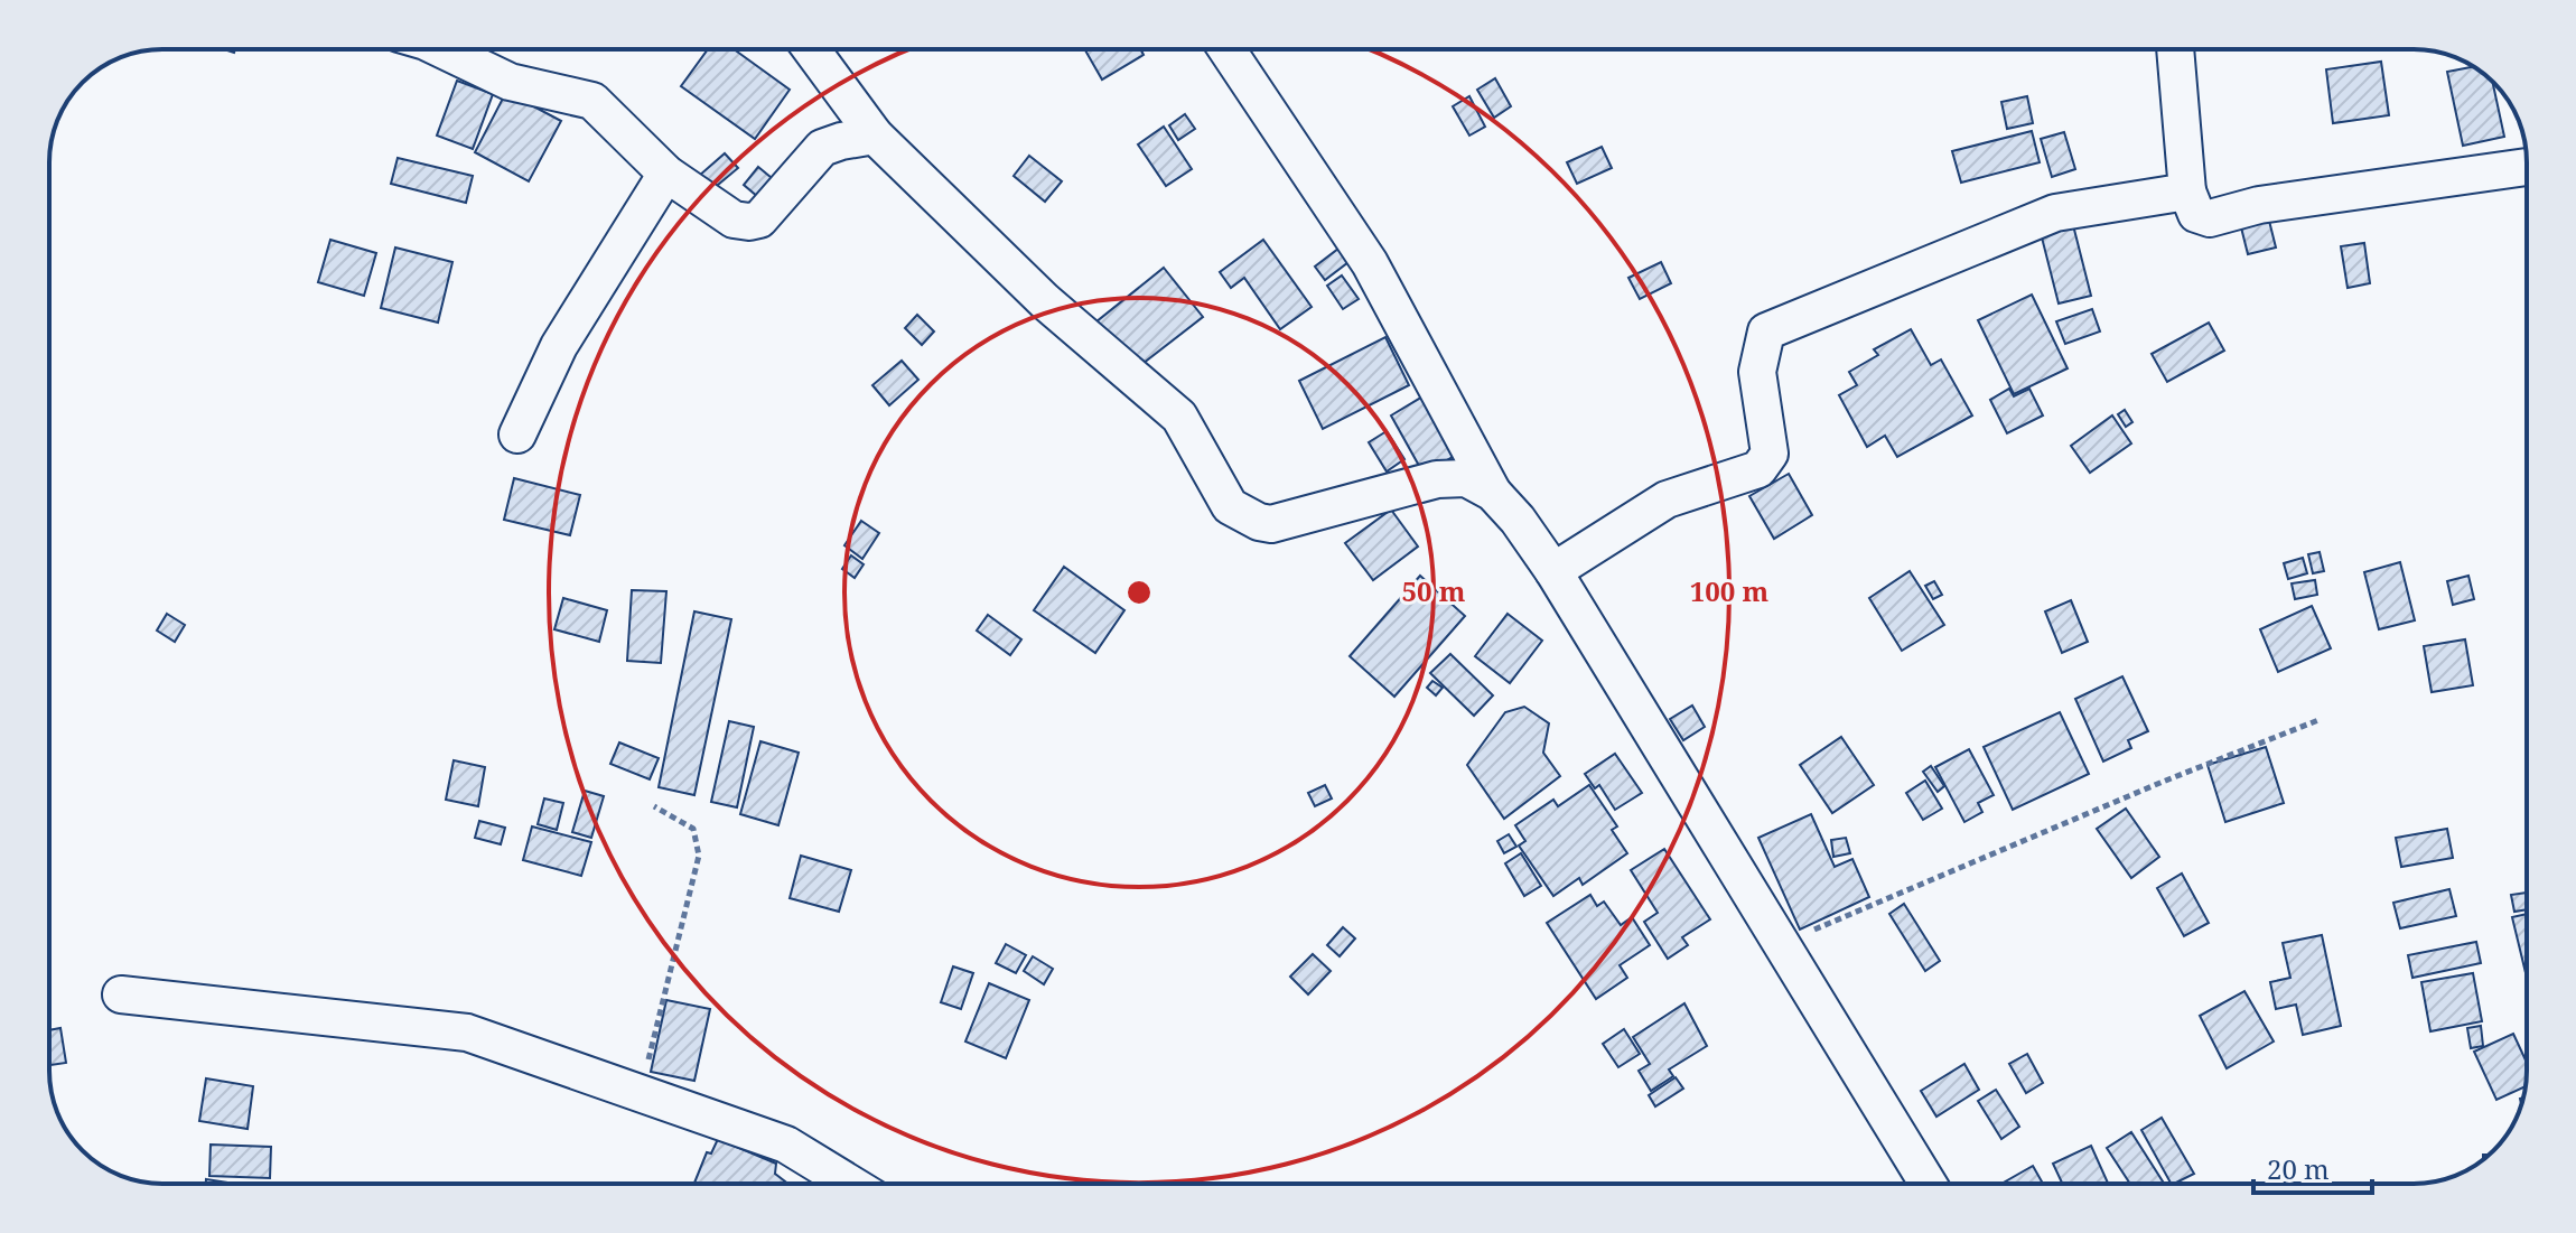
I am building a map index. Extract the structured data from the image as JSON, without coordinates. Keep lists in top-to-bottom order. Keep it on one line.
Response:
{"scale_bar":"20 m","rings":["50 m","100 m"]}
